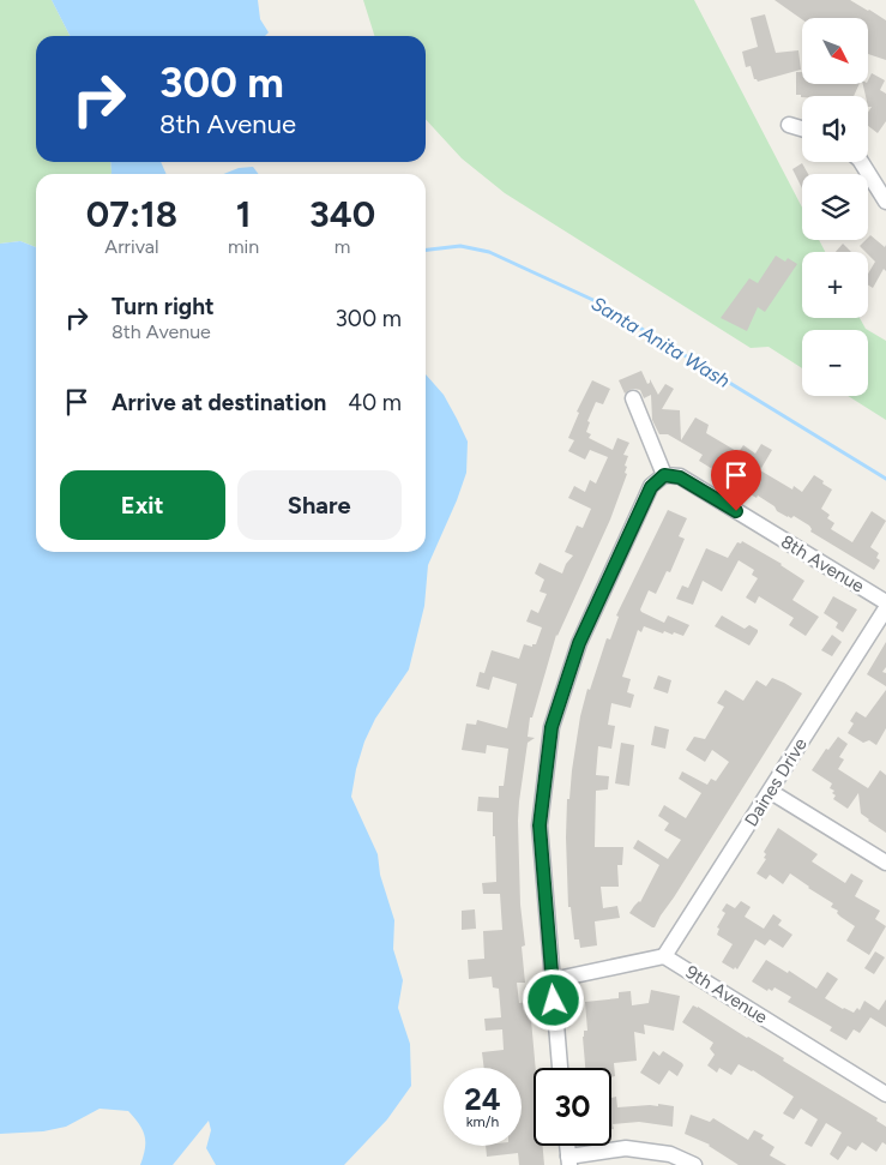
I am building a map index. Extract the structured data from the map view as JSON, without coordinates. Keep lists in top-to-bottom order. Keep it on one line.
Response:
{"streets":{"street":["8th Avenue","Daines Drive","9th Avenue"]},"crossings":[["Daines Drive","9th Avenue"]],"water":["Santa Anita Wash"],"north":"bottom right","page":{"map_buttons":["+","−"],"turn":["300 m","8th Avenue"],"eta":["07:18","Arrival","1","min","340","m"],"list":[{"name":"Turn right","note":"8th Avenue","value":"300 m"},{"name":"Arrive at destination","value":"40 m"}],"buttons":["Exit","Share"],"speed":"24 km/h","limit":"30"}}
